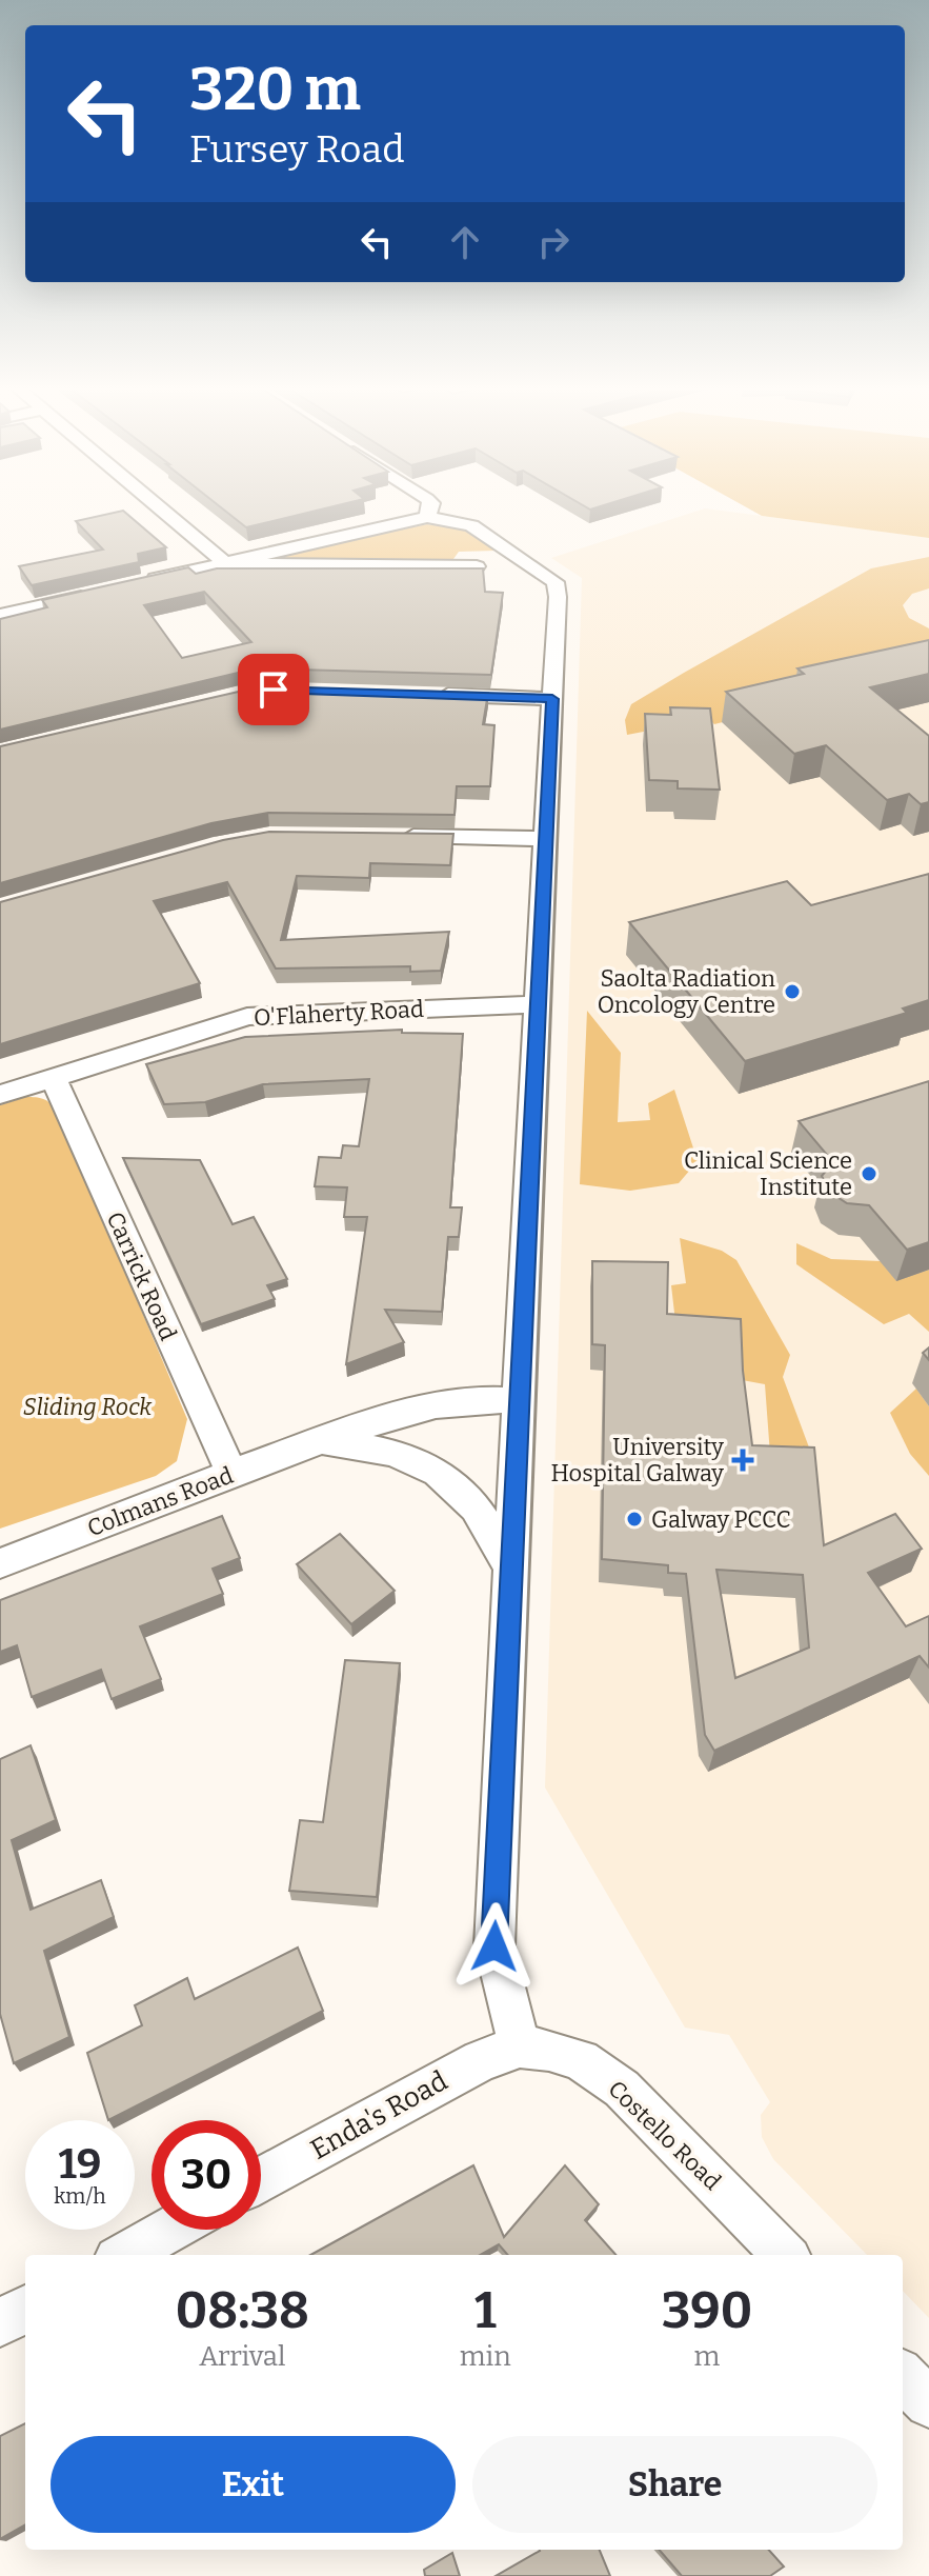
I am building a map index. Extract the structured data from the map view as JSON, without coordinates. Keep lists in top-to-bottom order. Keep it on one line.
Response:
{"streets":{"street":["O'Flaherty Road","Carrick Road","Colmans Road","Enda's Road","Costello Road"]},"crossings":[["O'Flaherty Road","Carrick Road"],["Carrick Road","Colmans Road"],["Enda's Road","Costello Road"]],"parks":["Sliding Rock"],"places":{"other":["Saolta Radiation Oncology Centre","Clinical Science Institute","Galway PCCC"],"health":["University Hospital Galway"]},"page":{"turn":["320 m","Fursey Road"],"speed":"19 km/h","limit":"30","eta":["08:38","Arrival","1","min","390","m"],"buttons":["Exit","Share"]}}
